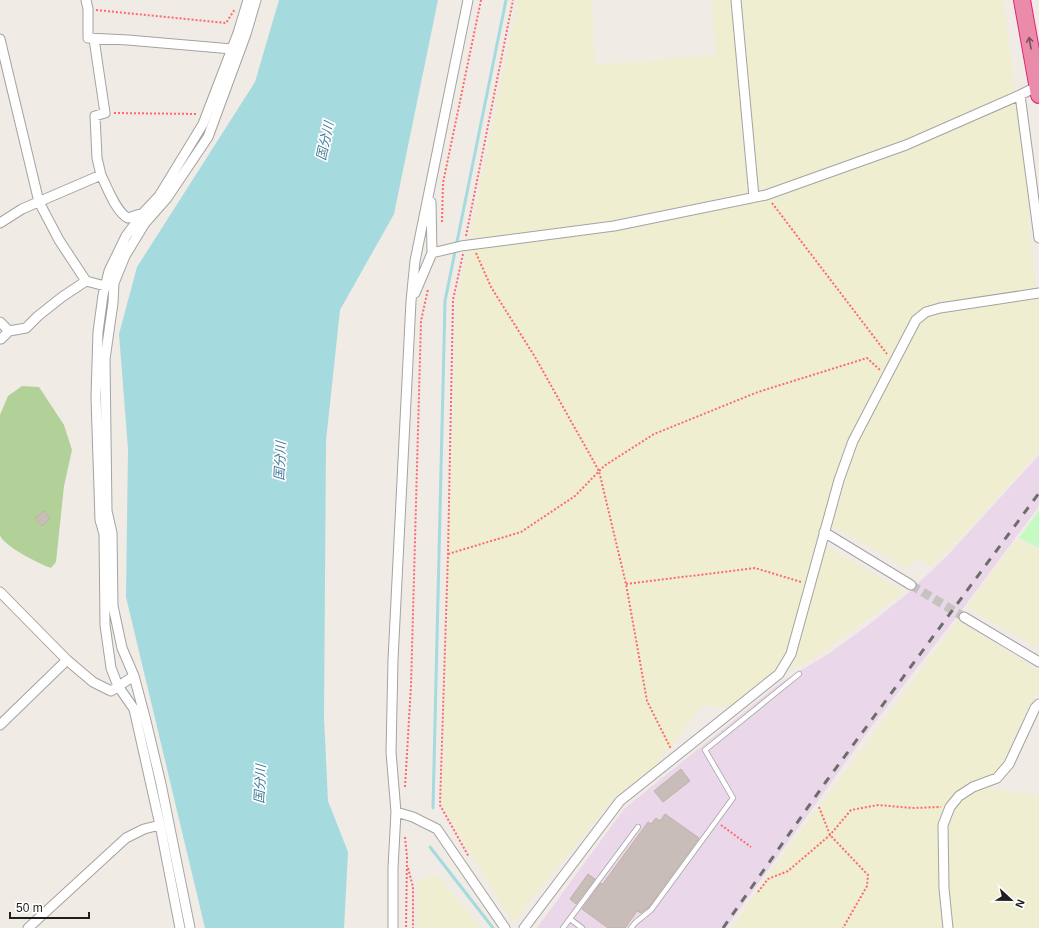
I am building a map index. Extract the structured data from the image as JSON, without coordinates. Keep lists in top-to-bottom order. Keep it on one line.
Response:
{"water":["国分川"],"scale_bar":"50 m","north":"right"}
